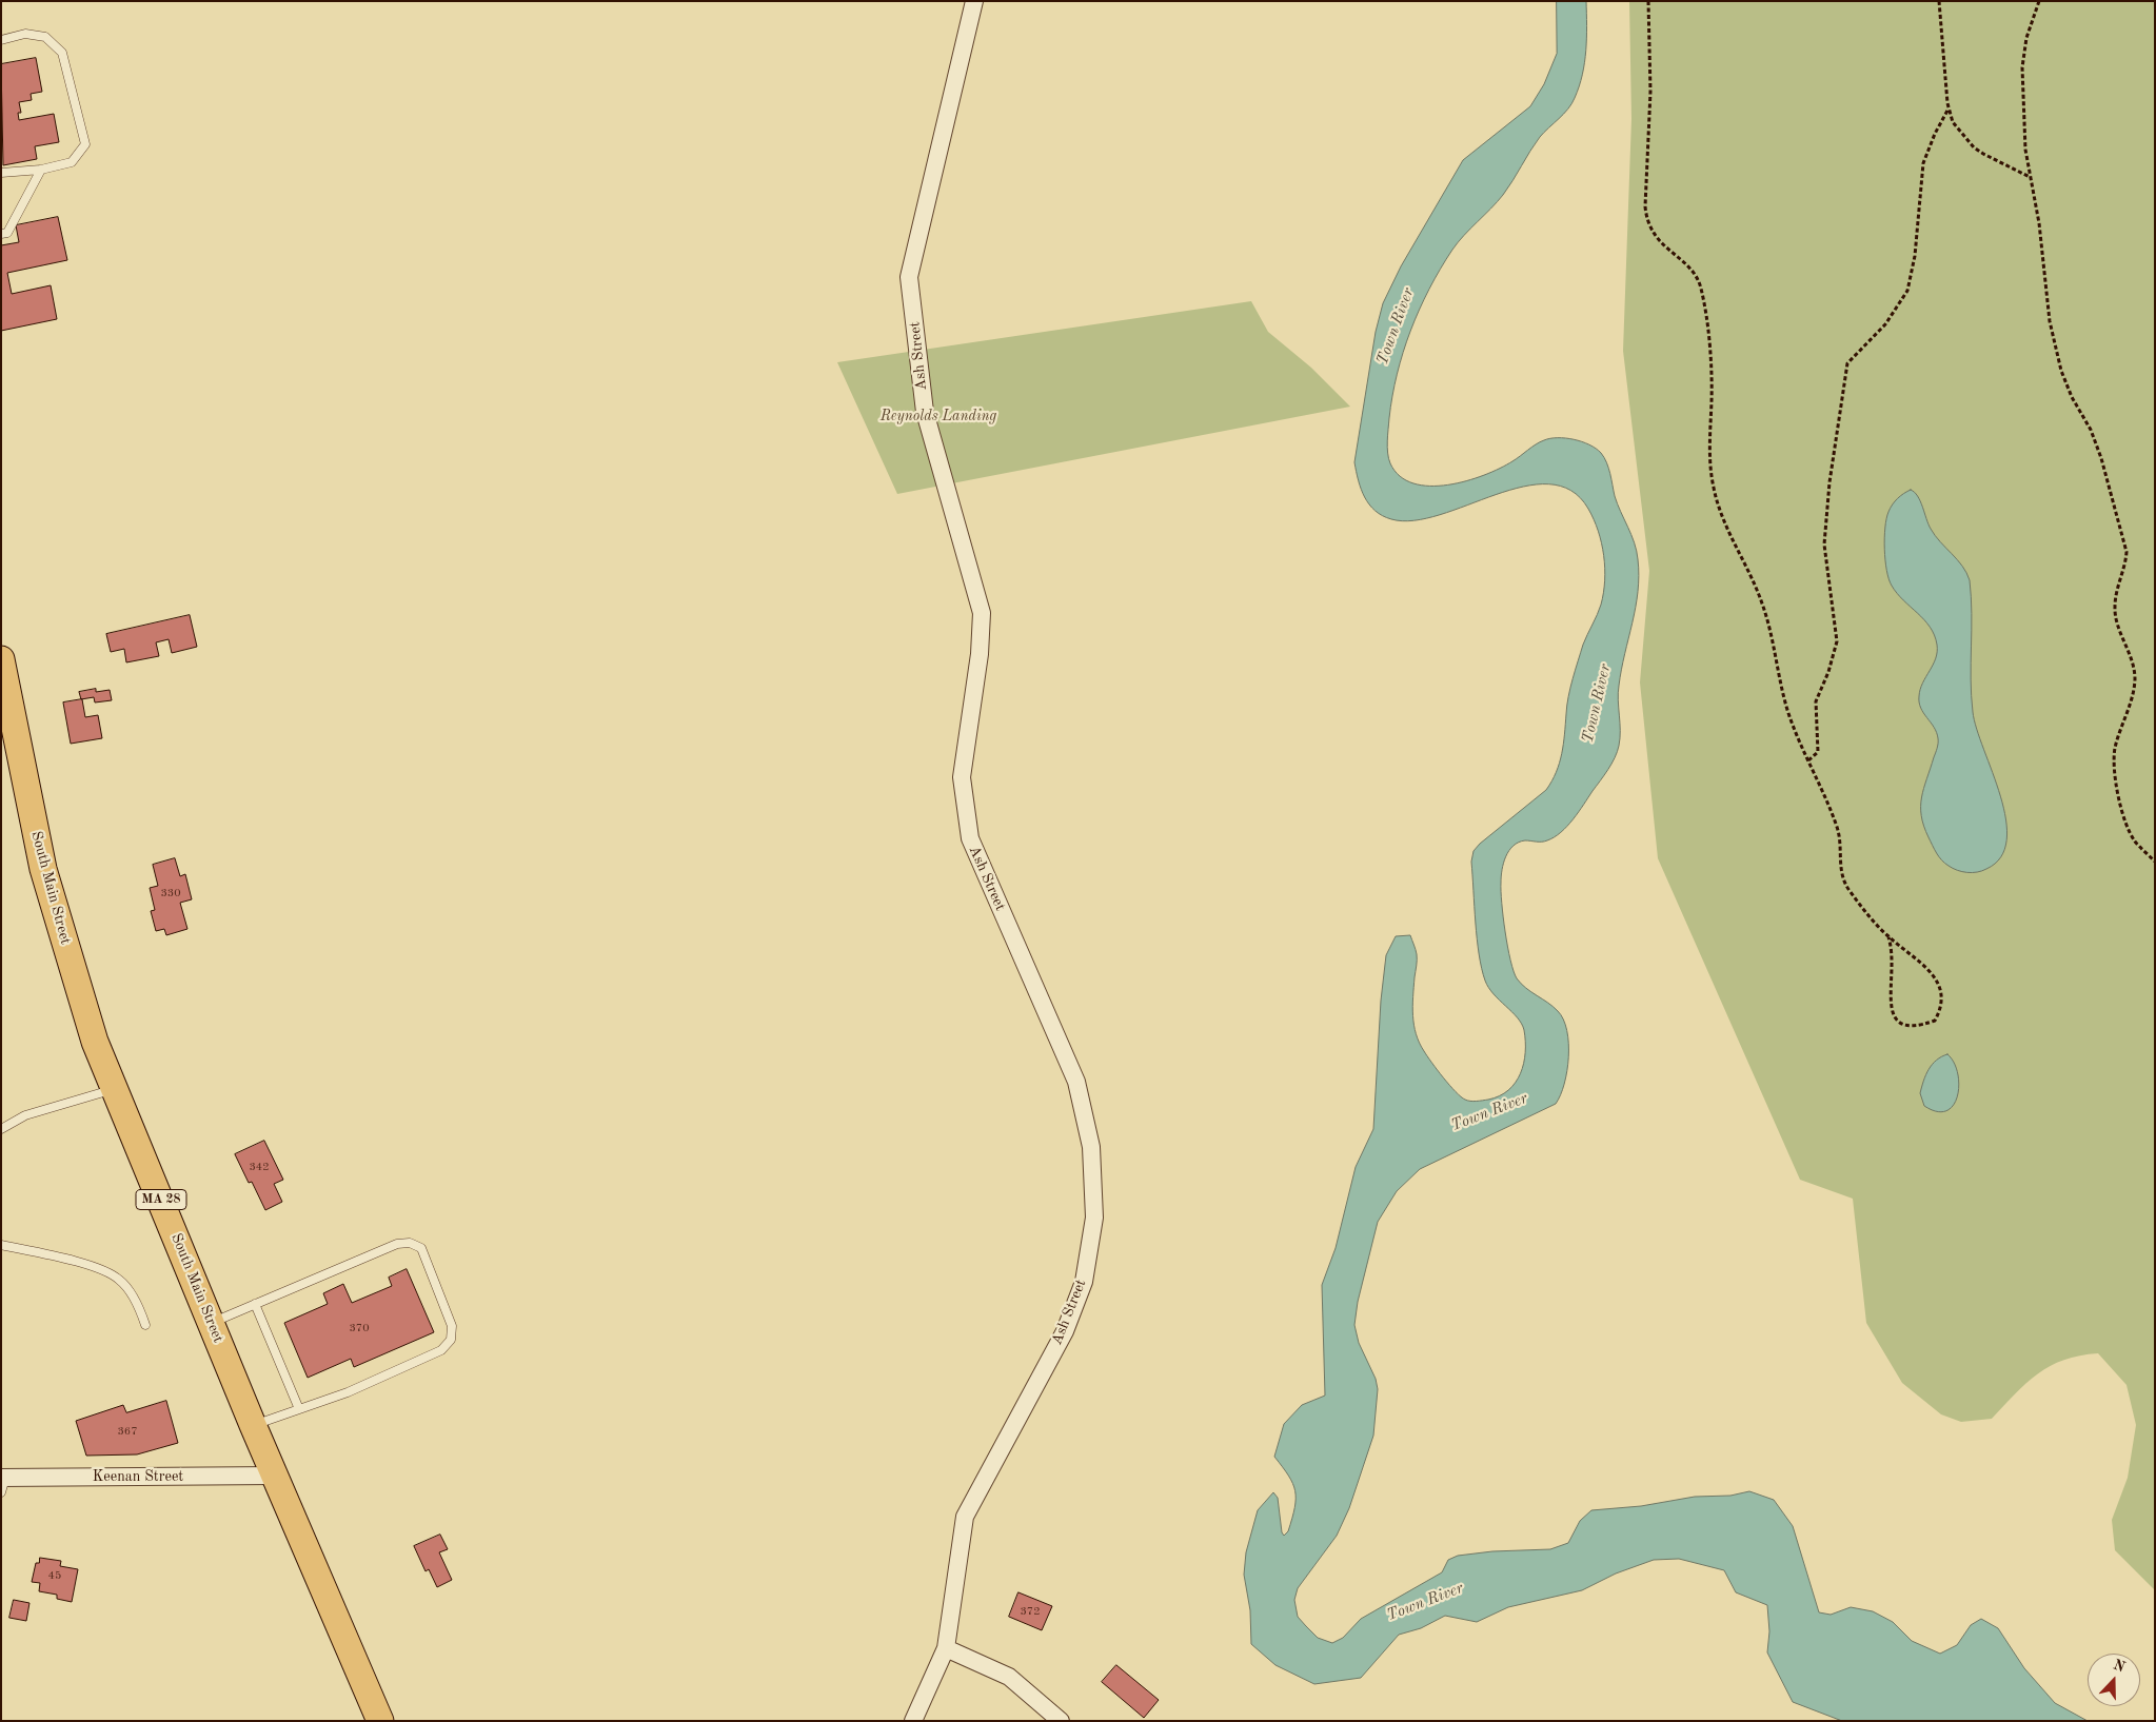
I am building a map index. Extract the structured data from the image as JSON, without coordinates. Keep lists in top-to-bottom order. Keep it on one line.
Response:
{"streets":{"main road":["South Main Street","MA 28"],"street":["Ash Street","Keenan Street"]},"crossings":[["South Main Street","Keenan Street"]],"water":["Town River"],"parks":["Reynolds Landing"],"house_numbers":["330","342","370","367","45","372"],"north":"top"}
